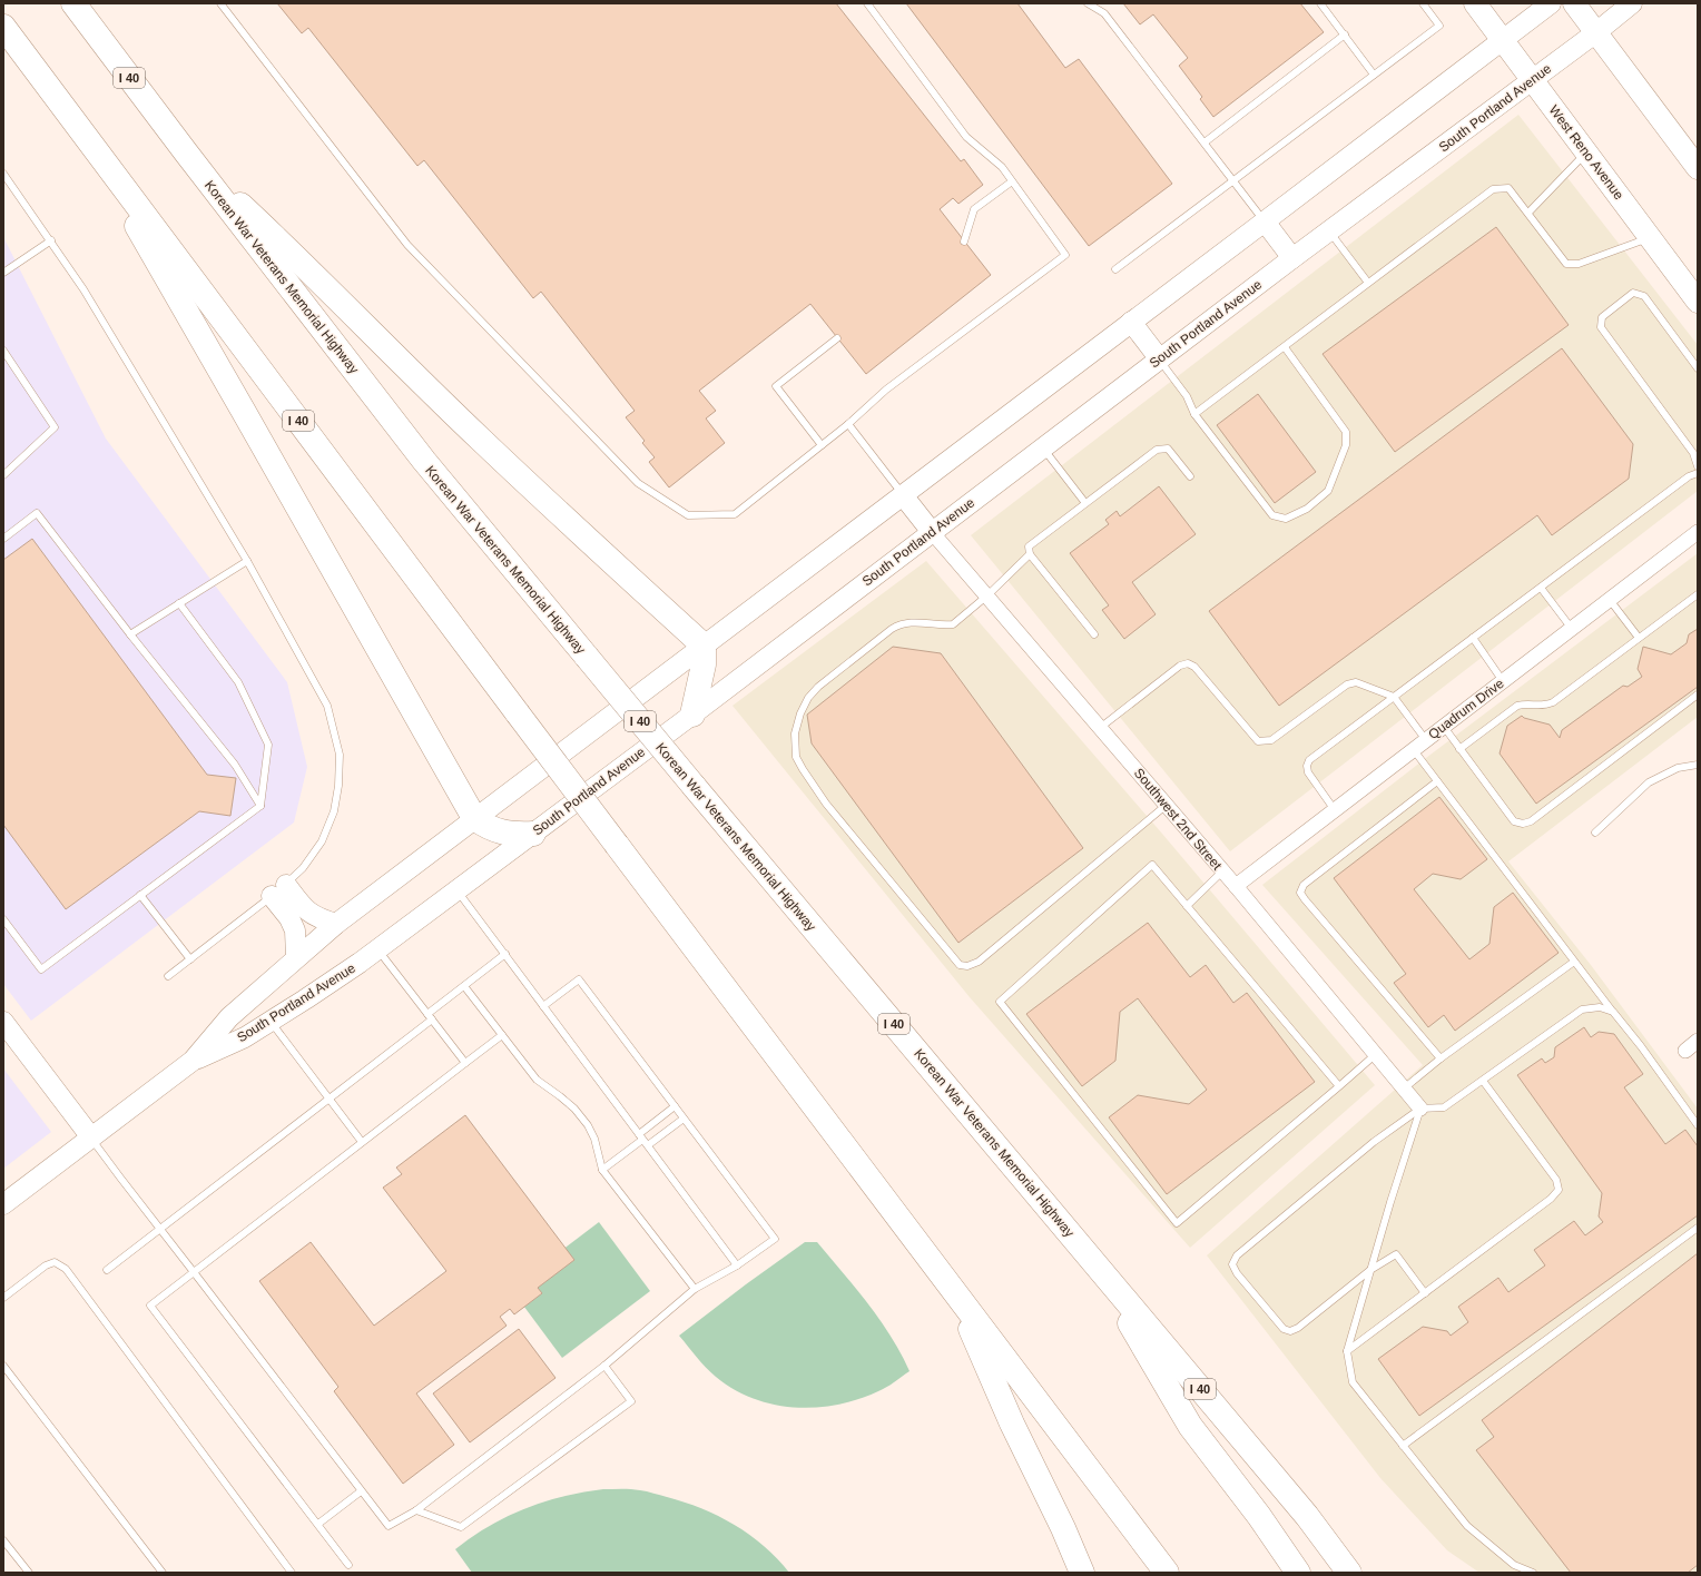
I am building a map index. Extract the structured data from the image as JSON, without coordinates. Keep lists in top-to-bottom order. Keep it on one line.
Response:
{"streets":{"highway":["I 40","Korean War Veterans Memorial Highway"],"main road":["South Portland Avenue","West Reno Avenue"],"street":["Quadrum Drive","Southwest 2nd Street"]},"crossings":[["South Portland Avenue","West Reno Avenue"],["South Portland Avenue","Southwest 2nd Street"],["Quadrum Drive","Southwest 2nd Street"]]}
